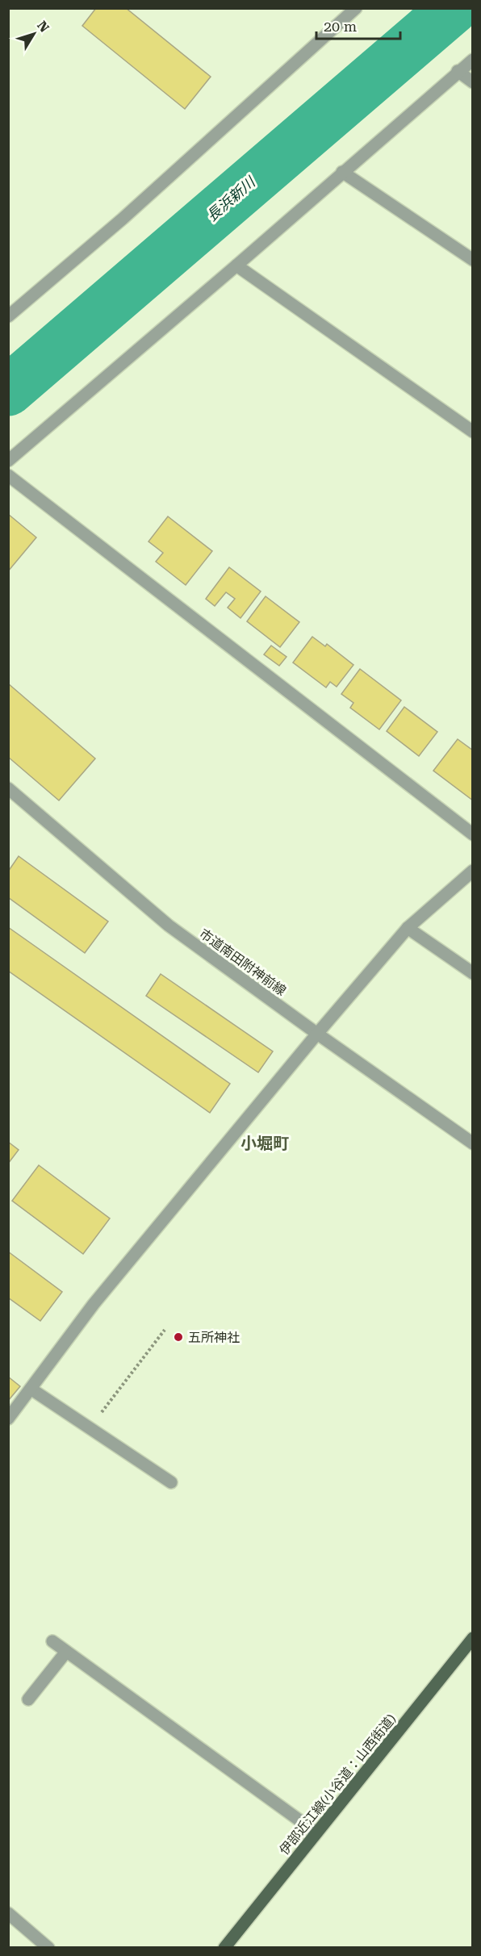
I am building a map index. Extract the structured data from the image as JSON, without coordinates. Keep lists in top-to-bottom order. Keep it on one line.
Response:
{"streets":{"main road":["伊部近江線(小谷道：山西街道)"],"street":["市道南田附神前線"]},"districts":["小堀町"],"water":["長浜新川"],"places":["五所神社"],"scale_bar":"20 m","north":"top right"}
